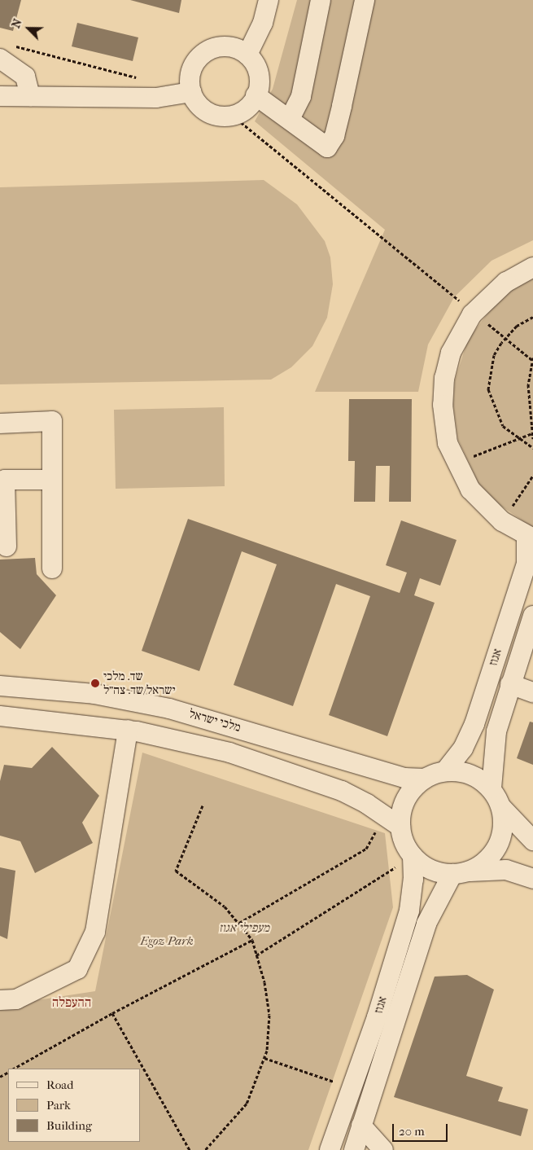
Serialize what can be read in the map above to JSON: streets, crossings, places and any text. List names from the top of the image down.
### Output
{
  "streets": {
    "street": ["אגוז", "מלכי ישראל"]
  },
  "crossings": [
    ["אגוז", "מלכי ישראל"]
  ],
  "districts": ["ההעפלה"],
  "parks": ["מעפילי אגוז", "Egoz Park"],
  "places": ["שד. מלכי ישראל/שד. צה״ל"],
  "legend": ["Road", "Park", "Building"],
  "scale_bar": "20 m",
  "north": "top left"
}
